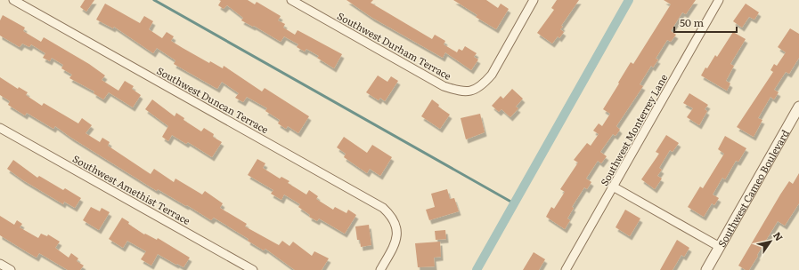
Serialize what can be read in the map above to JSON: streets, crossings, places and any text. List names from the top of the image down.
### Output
{
  "streets": {
    "street": [
      "Southwest Durham Terrace",
      "Southwest Duncan Terrace",
      "Southwest Monterrey Lane",
      "Southwest Cameo Boulevard",
      "Southwest Amethist Terrace"
    ]
  },
  "scale_bar": "50 m",
  "north": "top right"
}
